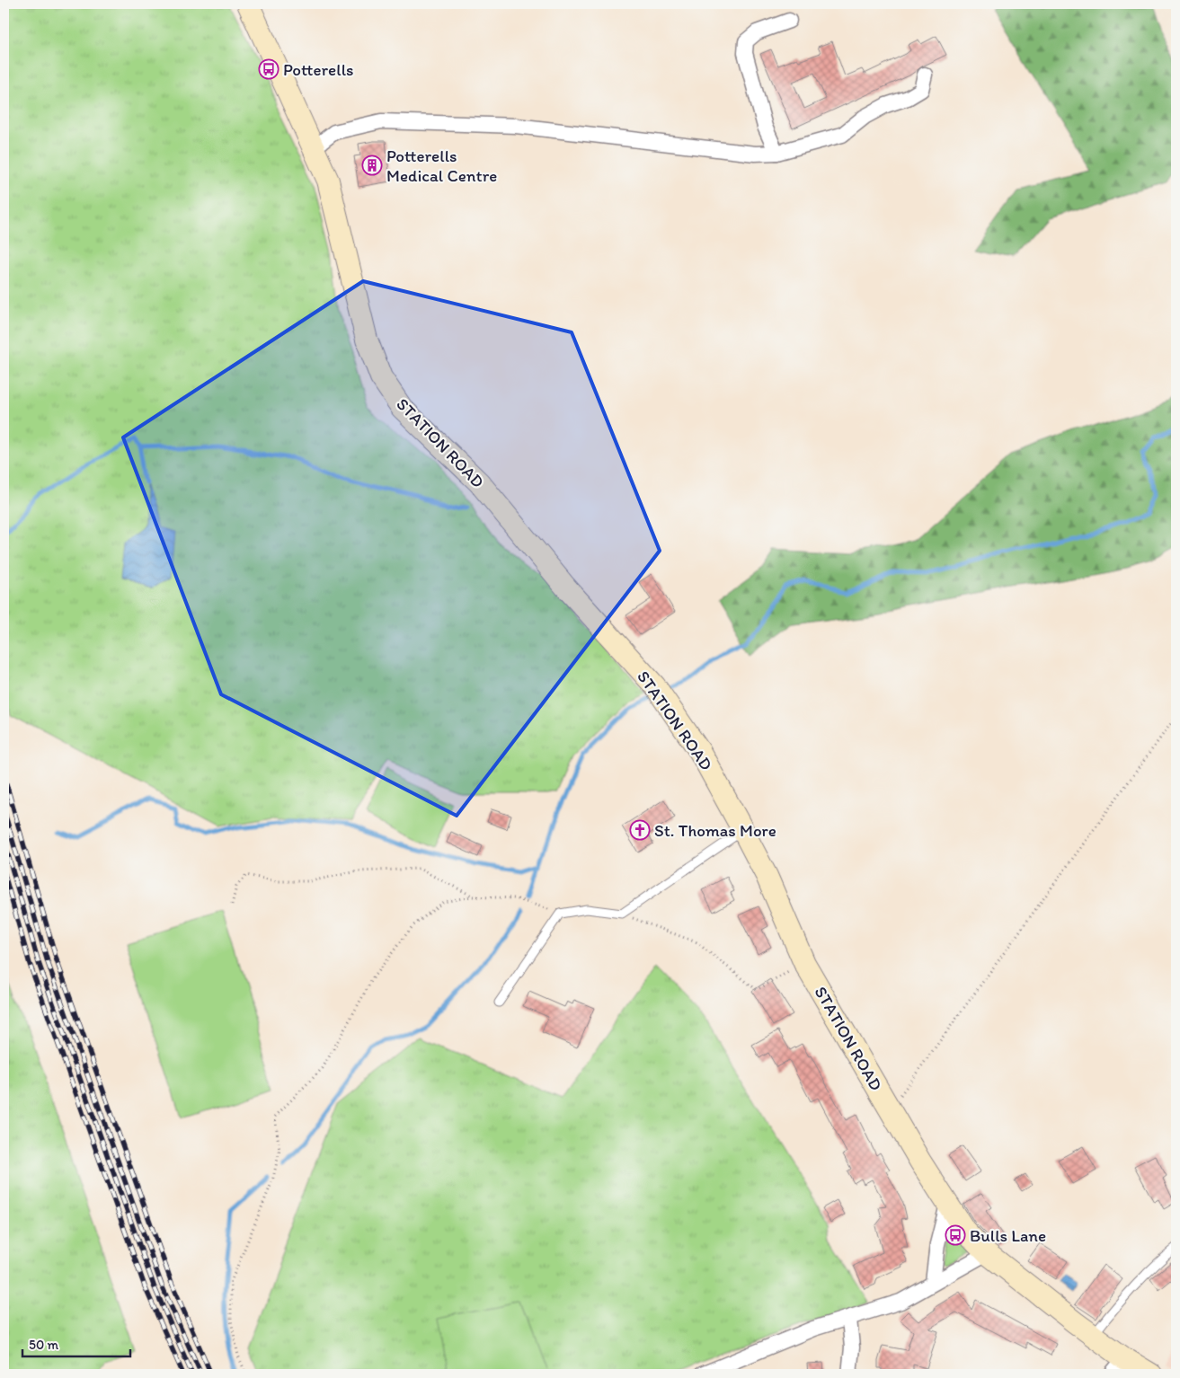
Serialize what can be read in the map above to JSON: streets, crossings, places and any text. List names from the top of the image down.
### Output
{
  "streets": {
    "street": ["STATION ROAD"]
  },
  "places": {
    "bus stop": ["Potterells", "Bulls Lane"],
    "building": ["Potterells Medical Centre"],
    "church": ["St. Thomas More"]
  },
  "scale_bar": "50 m"
}
